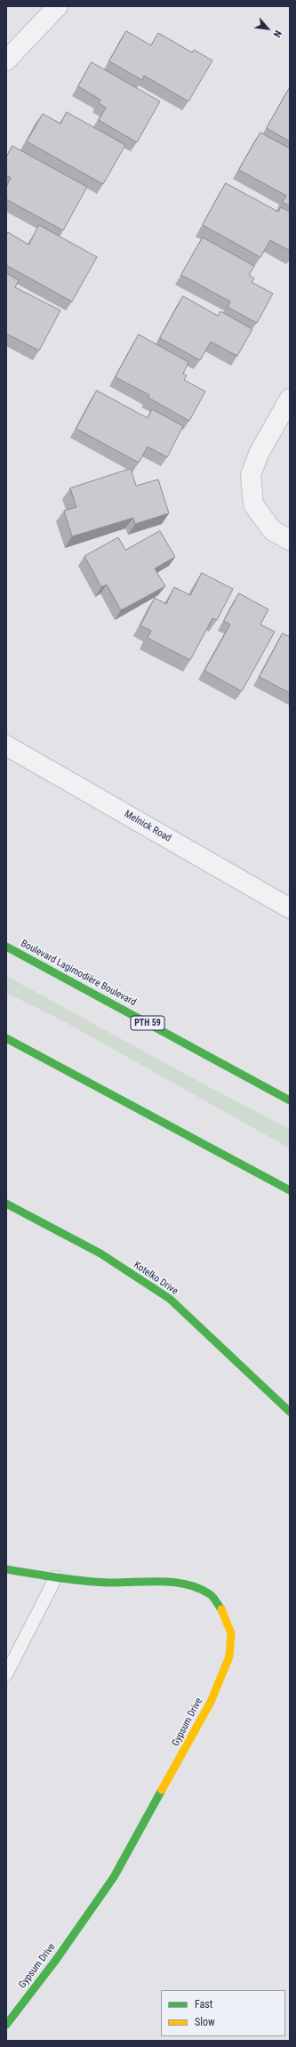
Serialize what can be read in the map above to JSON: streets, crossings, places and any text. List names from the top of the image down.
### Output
{
  "streets": {
    "street": [
      "Melnick Road",
      "Boulevard Lagimodière Boulevard",
      "PTH 59",
      "Kotelko Drive",
      "Gypsum Drive"
    ]
  },
  "legend": ["Fast", "Slow"],
  "north": "bottom right"
}
